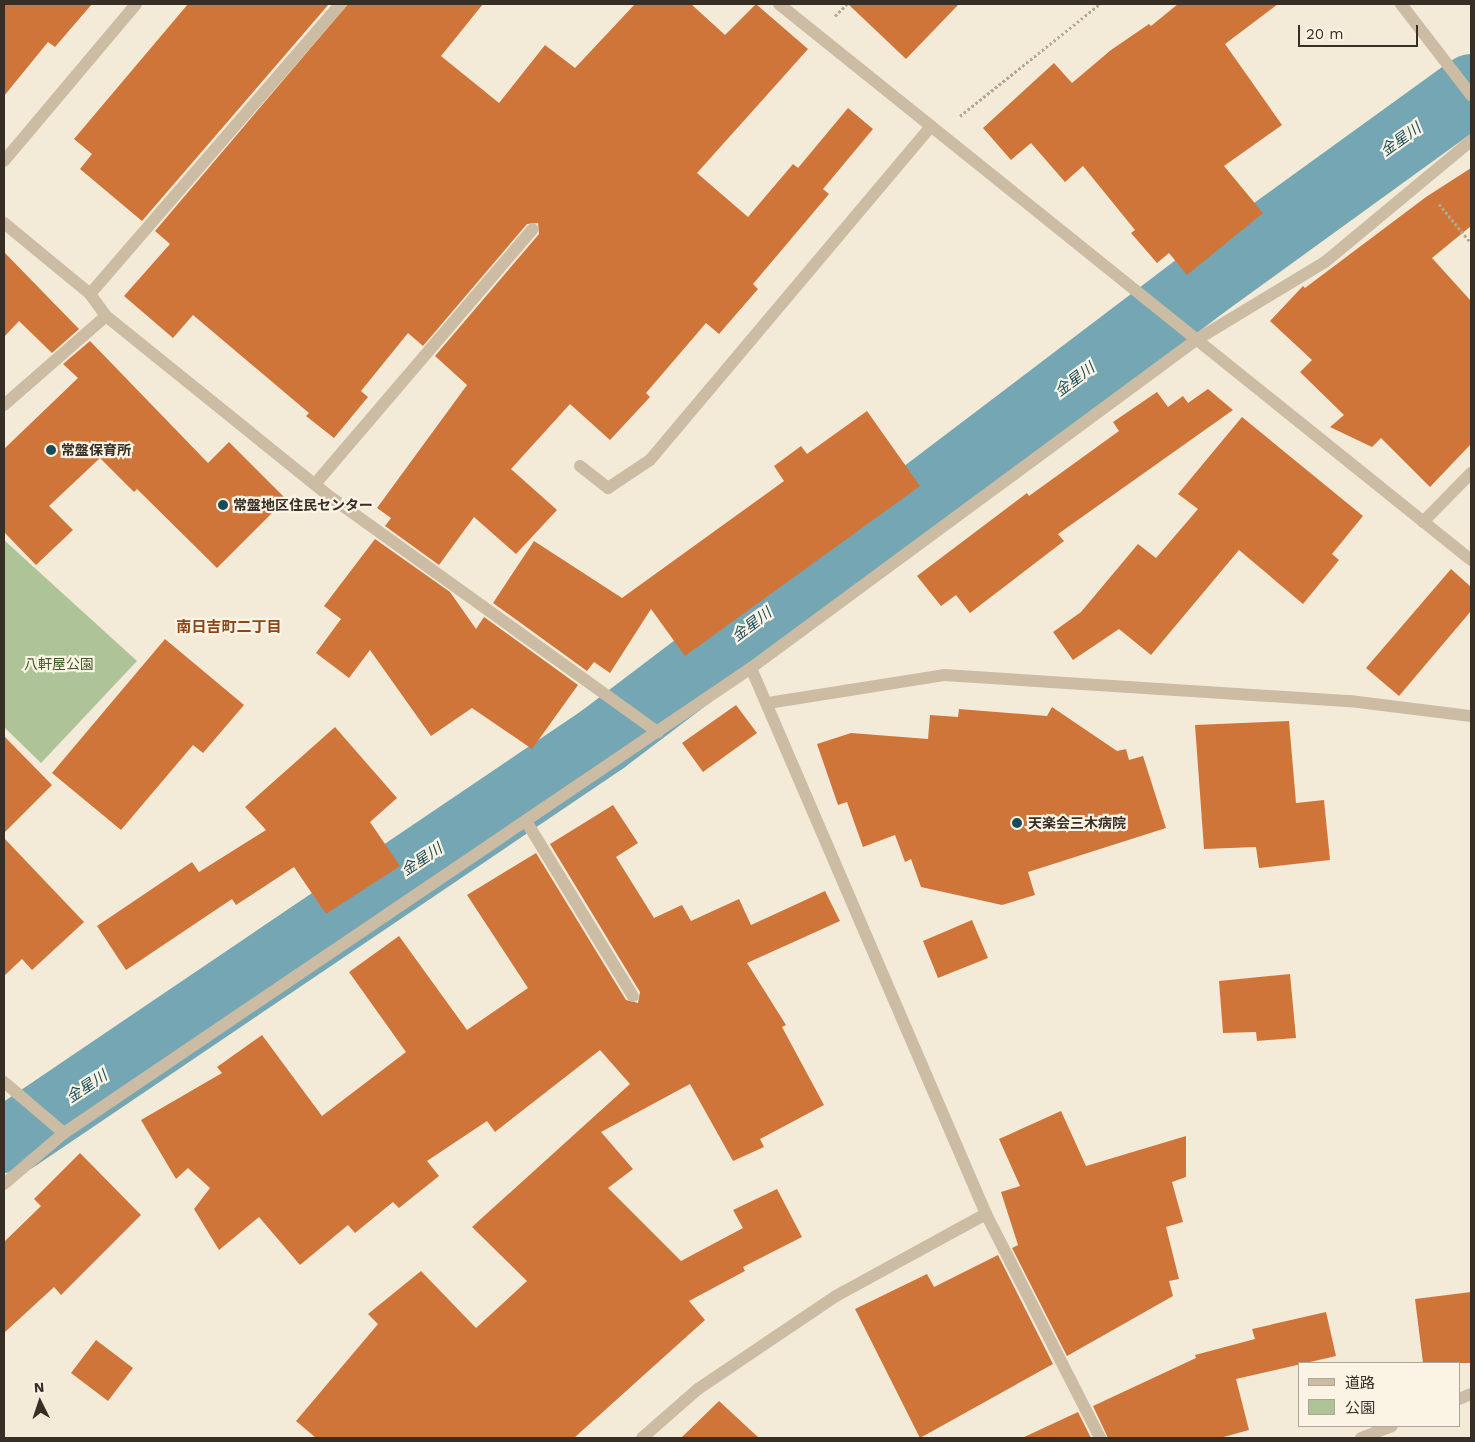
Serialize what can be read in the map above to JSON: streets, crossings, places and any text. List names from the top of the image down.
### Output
{
  "districts": ["南日吉町二丁目"],
  "water": ["金星川"],
  "parks": ["八軒屋公園"],
  "places": ["常盤保育所", "常盤地区住民センター", "天楽会三木病院"],
  "legend": ["道路", "公園"],
  "scale_bar": "20 m",
  "north": "top"
}
